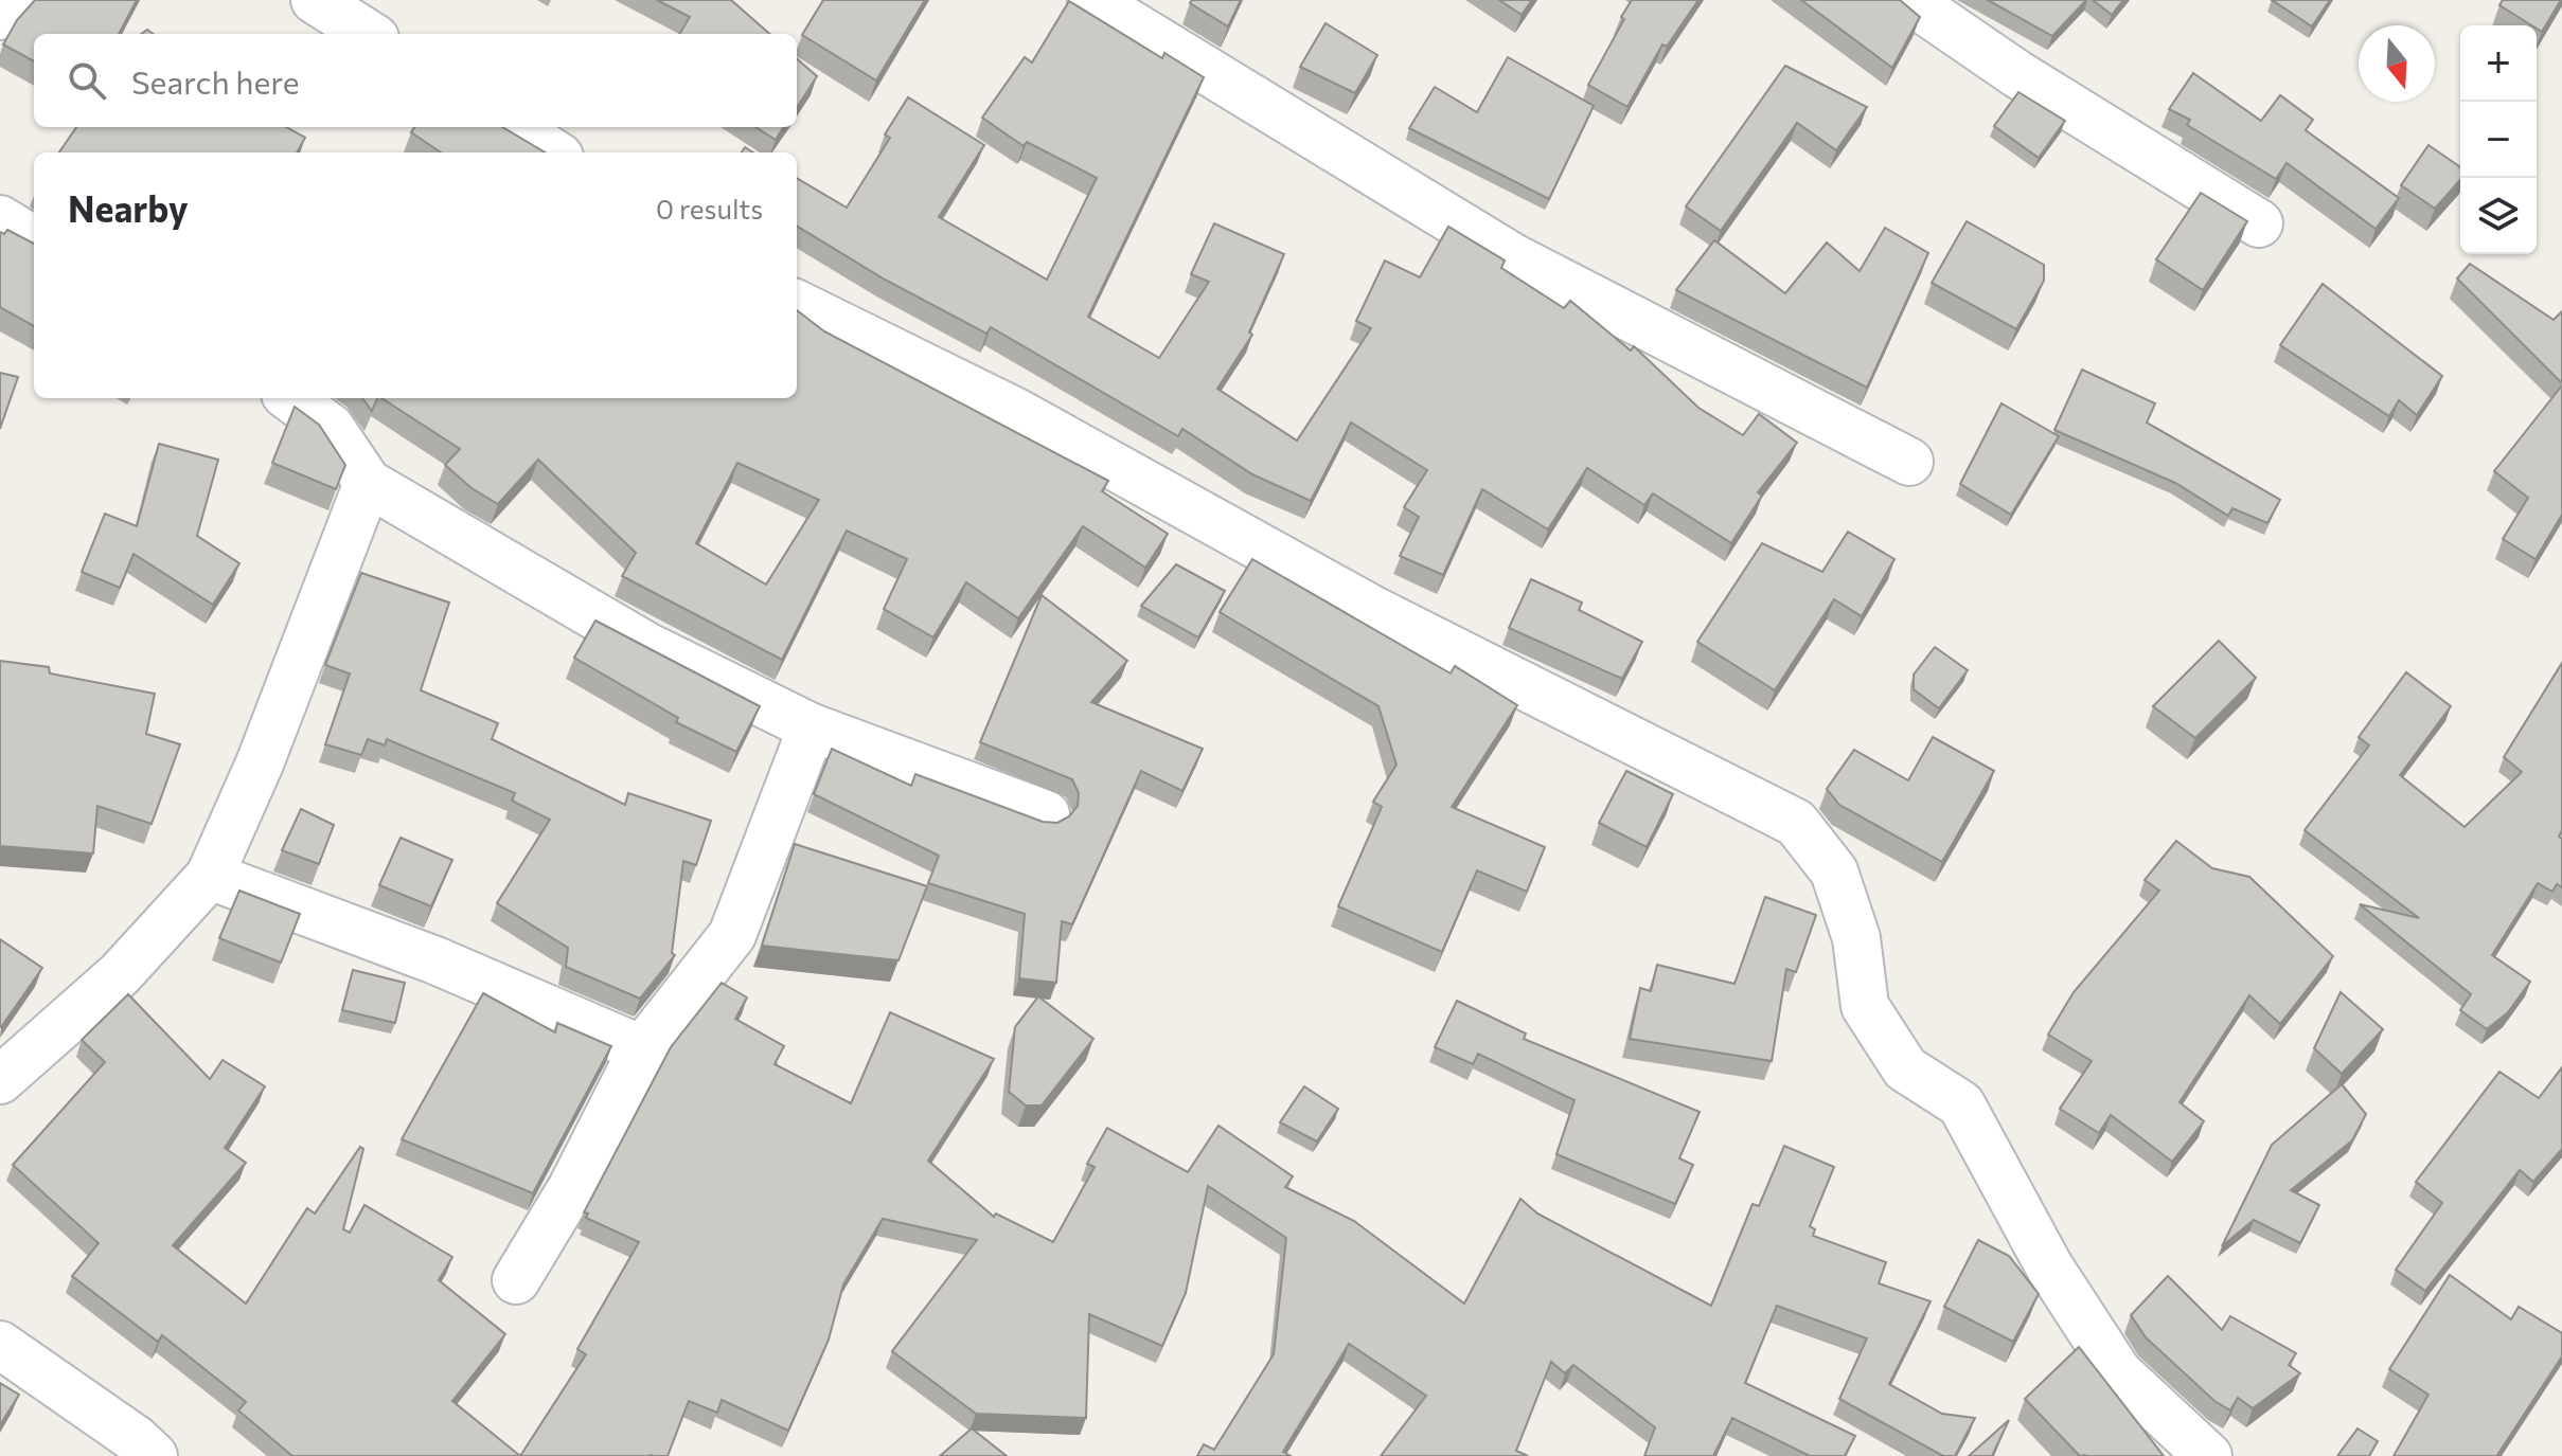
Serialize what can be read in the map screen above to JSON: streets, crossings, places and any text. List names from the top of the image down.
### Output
{
  "north": "bottom",
  "page": {
    "map_buttons": ["+", "−"],
    "search": "Search here",
    "heading": ["Nearby", "0 results"]
  }
}
